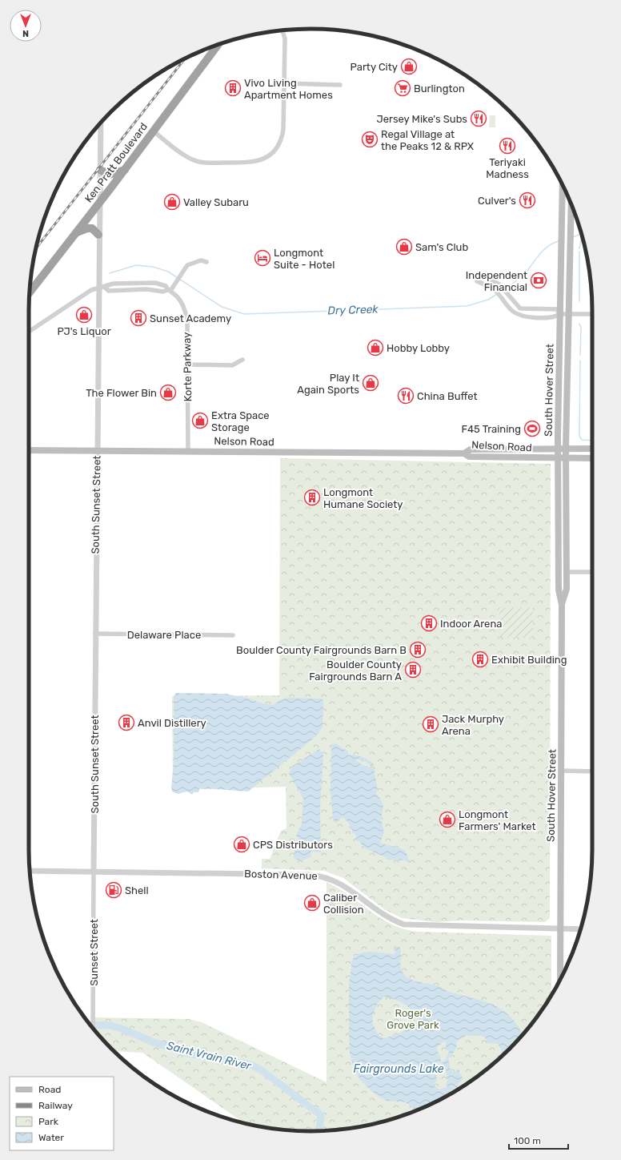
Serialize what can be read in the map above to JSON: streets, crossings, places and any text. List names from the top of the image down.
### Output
{
  "streets": {
    "highway": ["Ken Pratt Boulevard"],
    "main road": ["South Hover Street", "Nelson Road"],
    "street": [
      "Korte Parkway",
      "South Sunset Street",
      "Delaware Place",
      "Boston Avenue",
      "Sunset Street"
    ]
  },
  "crossings": [
    ["Ken Pratt Boulevard", "South Sunset Street"],
    ["Korte Parkway", "Nelson Road"],
    ["Korte Parkway", "South Sunset Street"],
    ["South Hover Street", "Nelson Road"],
    ["South Hover Street", "Boston Avenue"],
    ["Nelson Road", "South Sunset Street"],
    ["South Sunset Street", "Delaware Place"],
    ["South Sunset Street", "Boston Avenue"],
    ["South Sunset Street", "Sunset Street"],
    ["Boston Avenue", "Sunset Street"]
  ],
  "water": ["Dry Creek", "Saint Vrain River", "Fairgrounds Lake"],
  "parks": ["Roger's Grove Park"],
  "places": {
    "shop": [
      "Party City",
      "Valley Subaru",
      "Sam's Club",
      "PJ's Liquor",
      "Hobby Lobby",
      "Play It Again Sports",
      "The Flower Bin",
      "Extra Space Storage",
      "Longmont Farmers' Market",
      "CPS Distributors",
      "Caliber Collision"
    ],
    "building": [
      "Vivo Living Apartment Homes",
      "Sunset Academy",
      "Longmont Humane Society",
      "Indoor Arena",
      "Boulder County Fairgrounds Barn B",
      "Exhibit Building",
      "Boulder County Fairgrounds Barn A",
      "Anvil Distillery",
      "Jack Murphy Arena"
    ],
    "supermarket": ["Burlington"],
    "restaurant": [
      "Jersey Mike's Subs",
      "Teriyaki Madness",
      "Culver's",
      "China Buffet"
    ],
    "theatre": ["Regal Village at the Peaks 12 & RPX"],
    "hotel": ["Longmont Suite - Hotel"],
    "bank": ["Independent Financial"],
    "sports": ["F45 Training"],
    "fuel station": ["Shell"]
  },
  "legend": [
    "Road",
    "Railway",
    "Park",
    "Water"
  ],
  "scale_bar": "100 m",
  "north": "bottom"
}
